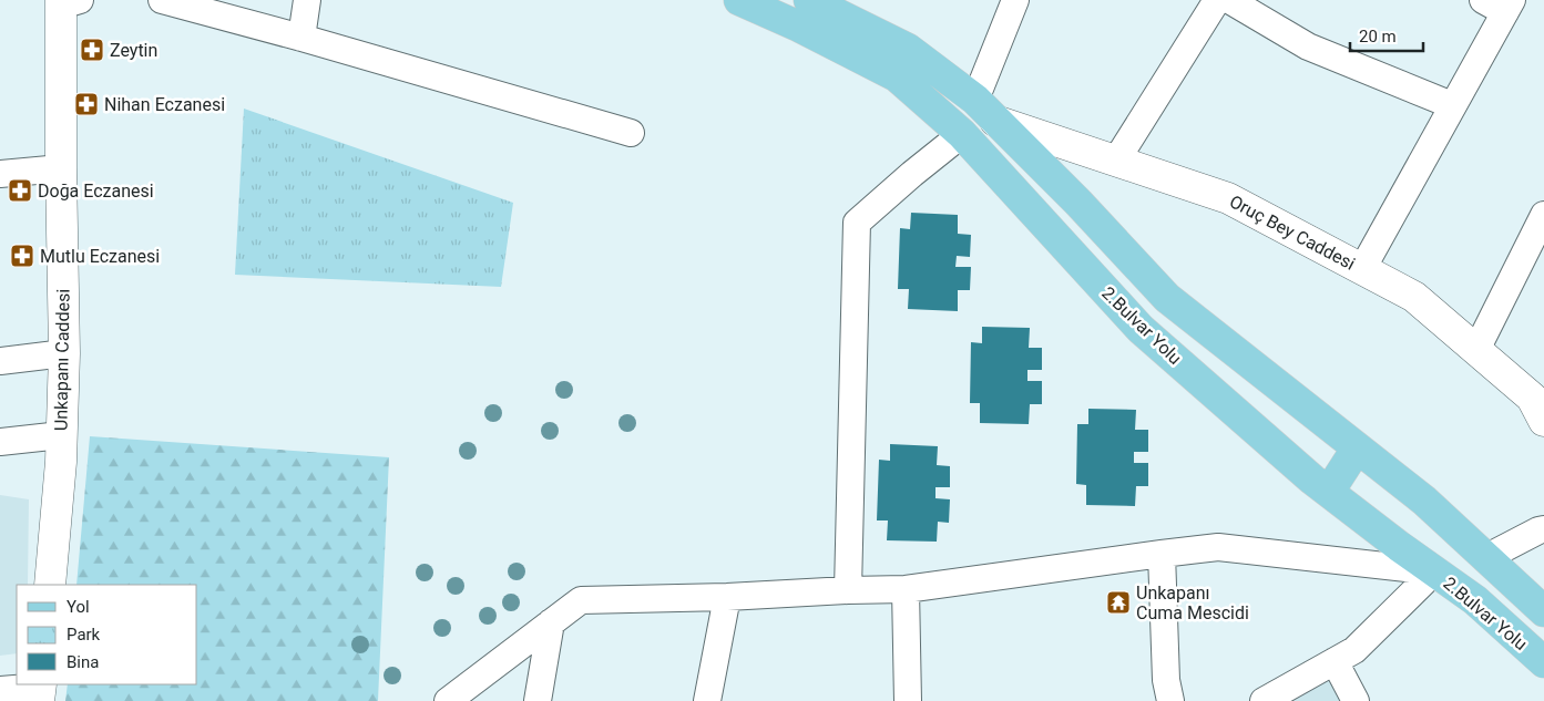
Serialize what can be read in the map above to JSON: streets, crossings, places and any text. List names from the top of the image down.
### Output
{
  "streets": {
    "main road": ["Oruç Bey Caddesi", "2.Bulvar Yolu", "Unkapanı Caddesi"]
  },
  "places": {
    "pharmacy": [
      "Zeytin",
      "Nihan Eczanesi",
      "Doğa Eczanesi",
      "Mutlu Eczanesi"
    ],
    "temple": ["Unkapanı Cuma Mescidi"]
  },
  "legend": ["Yol", "Park", "Bina"],
  "scale_bar": "20 m"
}
